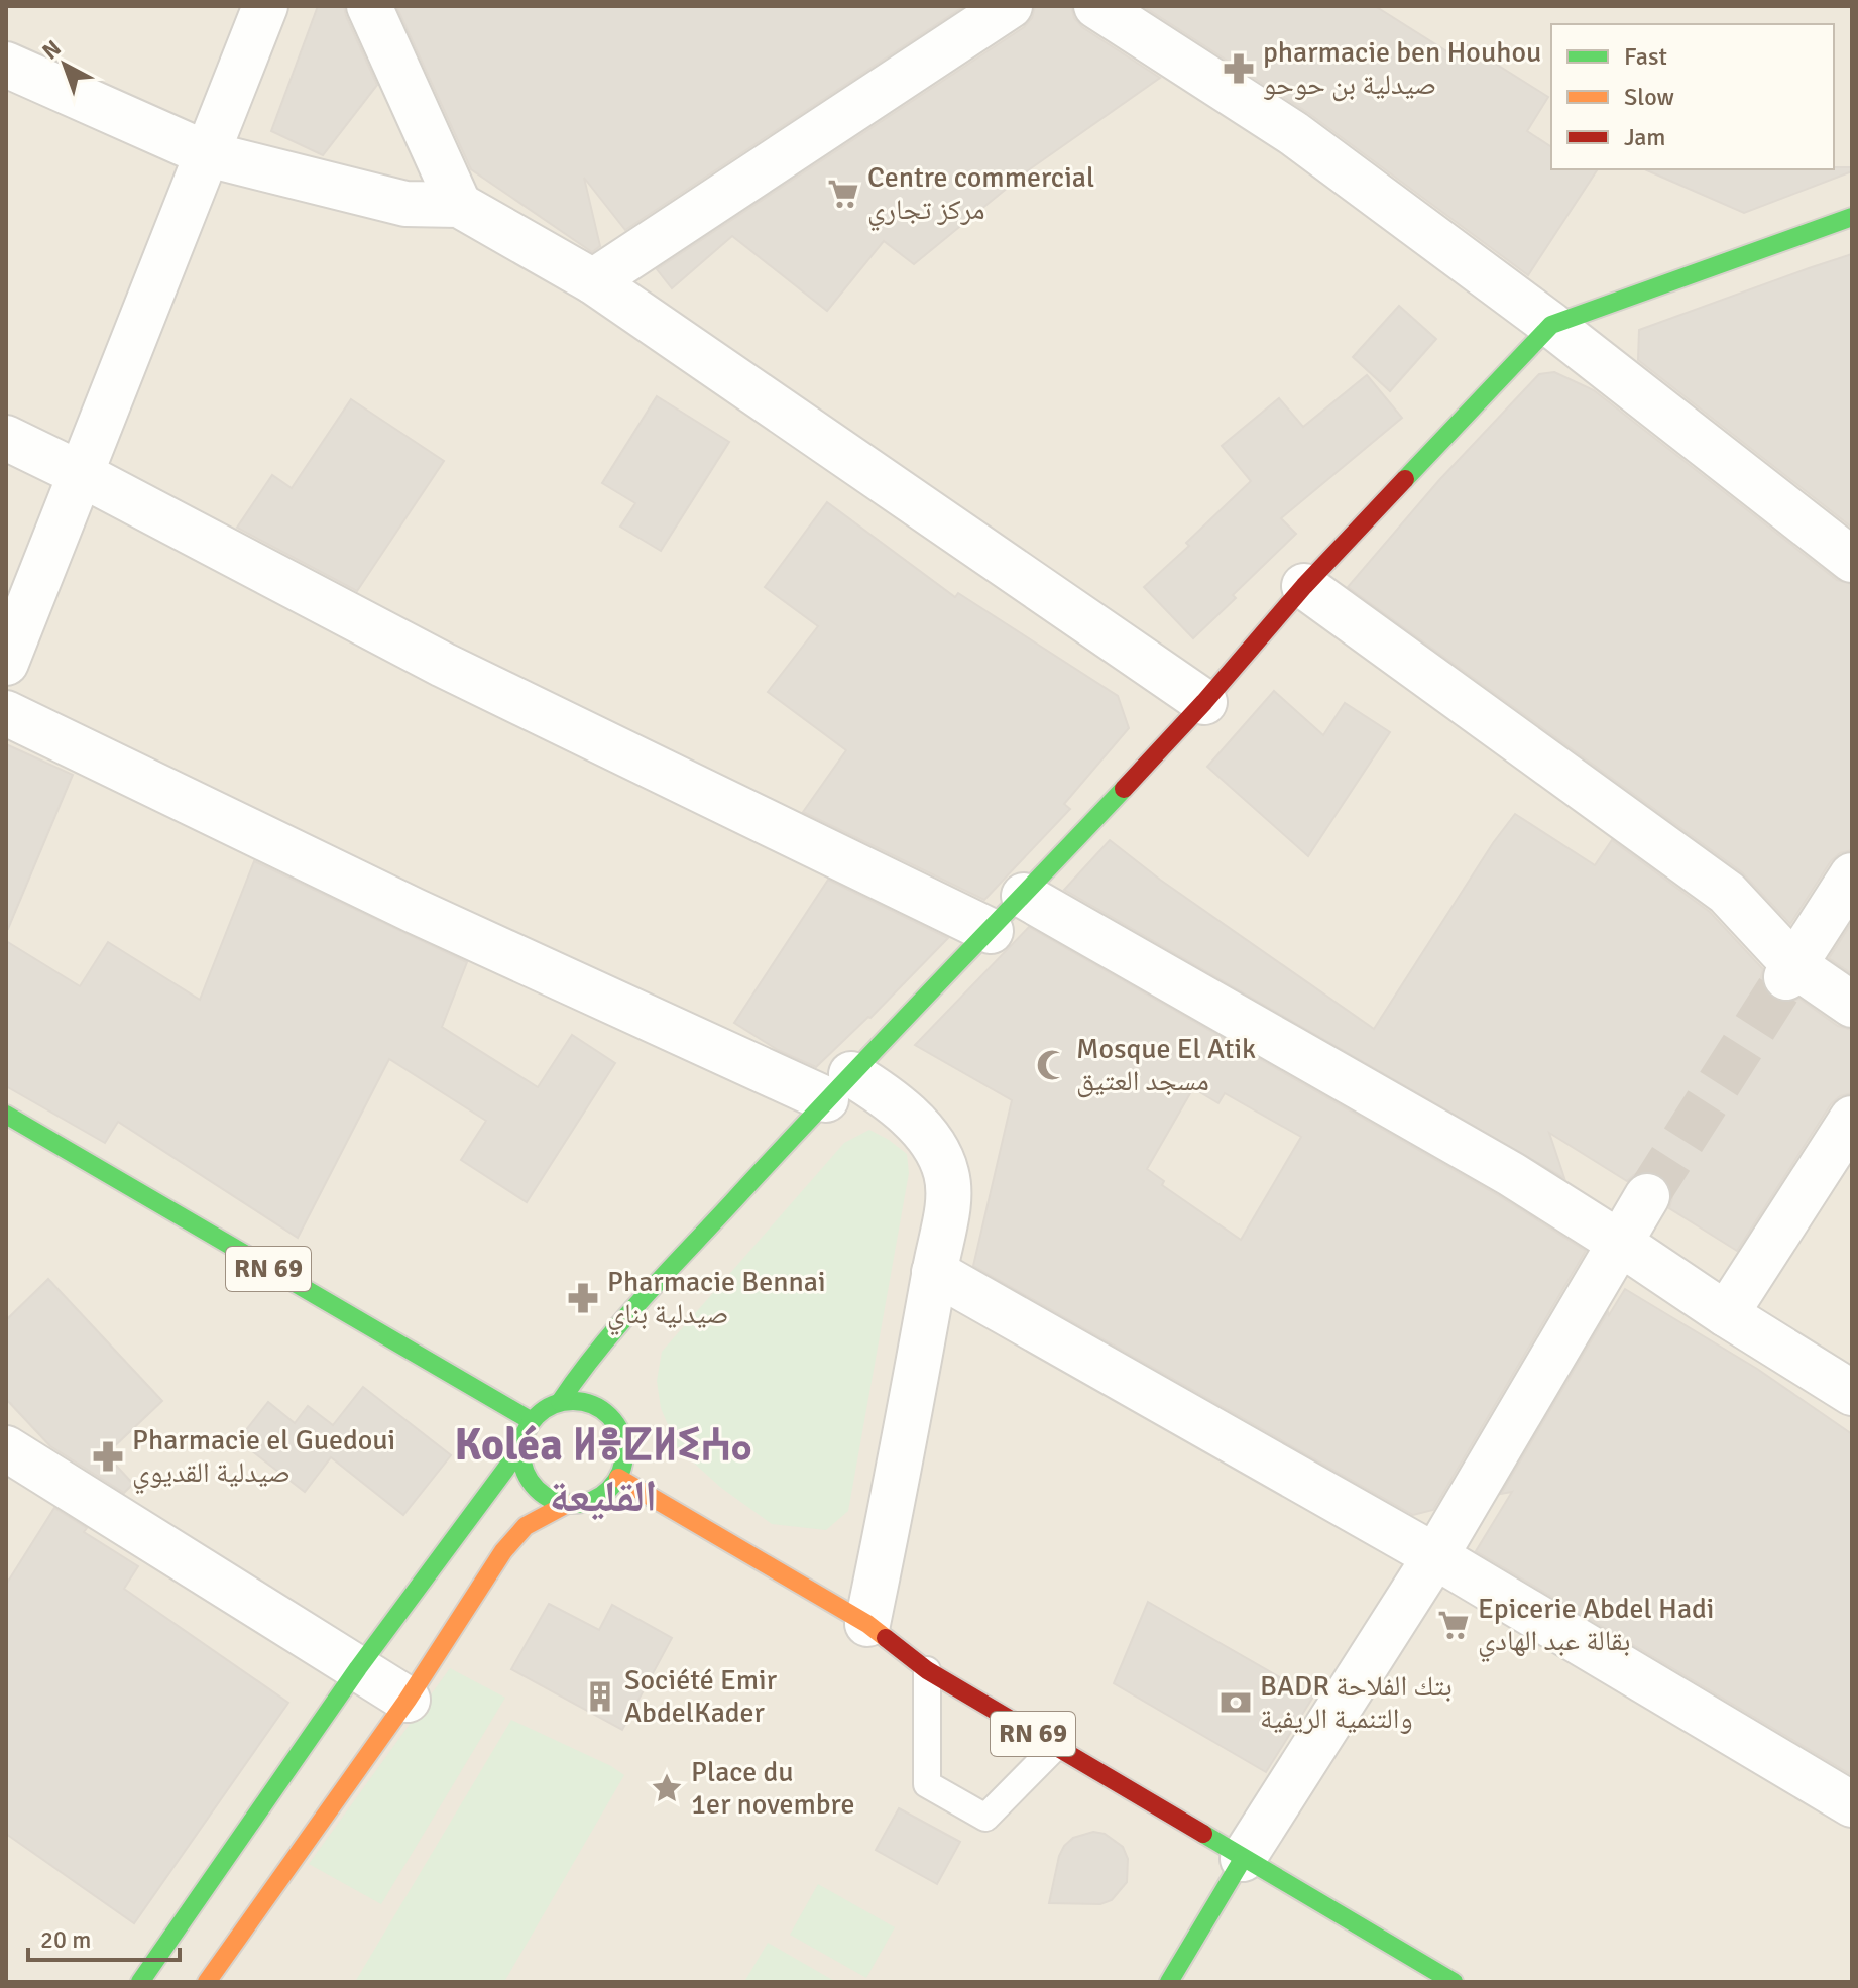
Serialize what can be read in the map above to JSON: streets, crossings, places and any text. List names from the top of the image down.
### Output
{
  "streets": {
    "main road": ["RN 69"]
  },
  "districts": ["Koléa ⵍⴻⵇⵍⵉⵄⴰ القليعة"],
  "places": {
    "pharmacy": ["pharmacie ben Houhou صيدلية بن حوحو", "Pharmacie Bennai صيدلية بناي", "Pharmacie el Guedoui صيدلية القديوي"],
    "supermarket": ["Centre commercial مركز تجاري", "Epicerie Abdel Hadi بقالة عبد الهادي"],
    "mosque": ["Mosque El Atik مسجد العتيق"],
    "building": ["Société Emir AbdelKader"],
    "bank": ["BADR بتك الفلاحة والتنمية الريفية"],
    "place": ["Place du 1er novembre"]
  },
  "legend": ["Fast", "Slow", "Jam"],
  "scale_bar": "20 m",
  "north": "top left"
}
